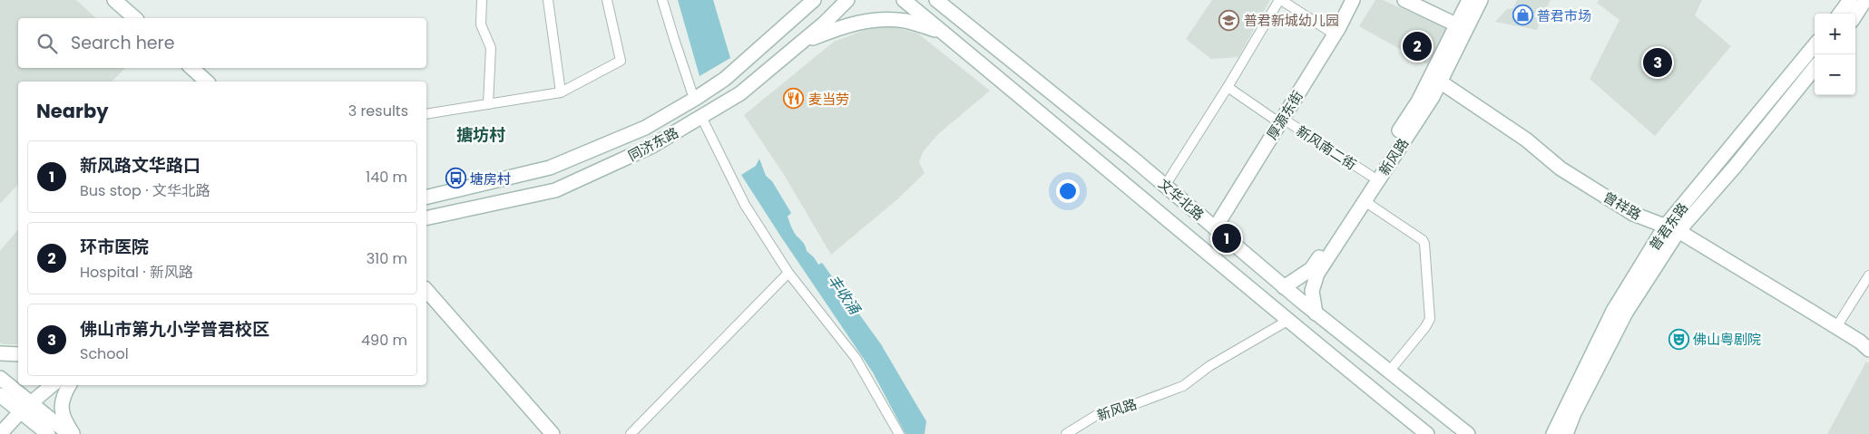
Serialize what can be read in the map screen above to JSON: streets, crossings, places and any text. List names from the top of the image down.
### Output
{
  "streets": {
    "main road": [
      "厚源东街",
      "同济东路",
      "新风路",
      "文华北路",
      "曾祥路",
      "普君东路"
    ],
    "street": ["新风南二街"]
  },
  "crossings": [
    ["厚源东街", "新风南二街"],
    ["厚源东街", "文华北路"],
    ["新风南二街", "新风路"],
    ["新风路", "文华北路"],
    ["新风路", "曾祥路"],
    ["曾祥路", "普君东路"]
  ],
  "districts": ["搪坊村"],
  "water": ["丰收涌"],
  "places": {
    "shop": ["普君市场"],
    "school or university": ["普君新城幼儿园"],
    "restaurant": ["麦当劳"],
    "bus stop": ["塘房村"],
    "theatre": ["佛山粤剧院"]
  },
  "page": {
    "map_buttons": ["+", "−"],
    "search": "Search here",
    "pins": ["2", "3", "1"],
    "heading": ["Nearby", "3 results"],
    "list": [
      {
        "mark": "1",
        "name": "新风路文华路口",
        "note": "Bus stop · 文华北路",
        "value": "140 m"
      },
      {
        "mark": "2",
        "name": "环市医院",
        "note": "Hospital · 新风路",
        "value": "310 m"
      },
      {
        "mark": "3",
        "name": "佛山市第九小学普君校区",
        "note": "School",
        "value": "490 m"
      }
    ]
  }
}
